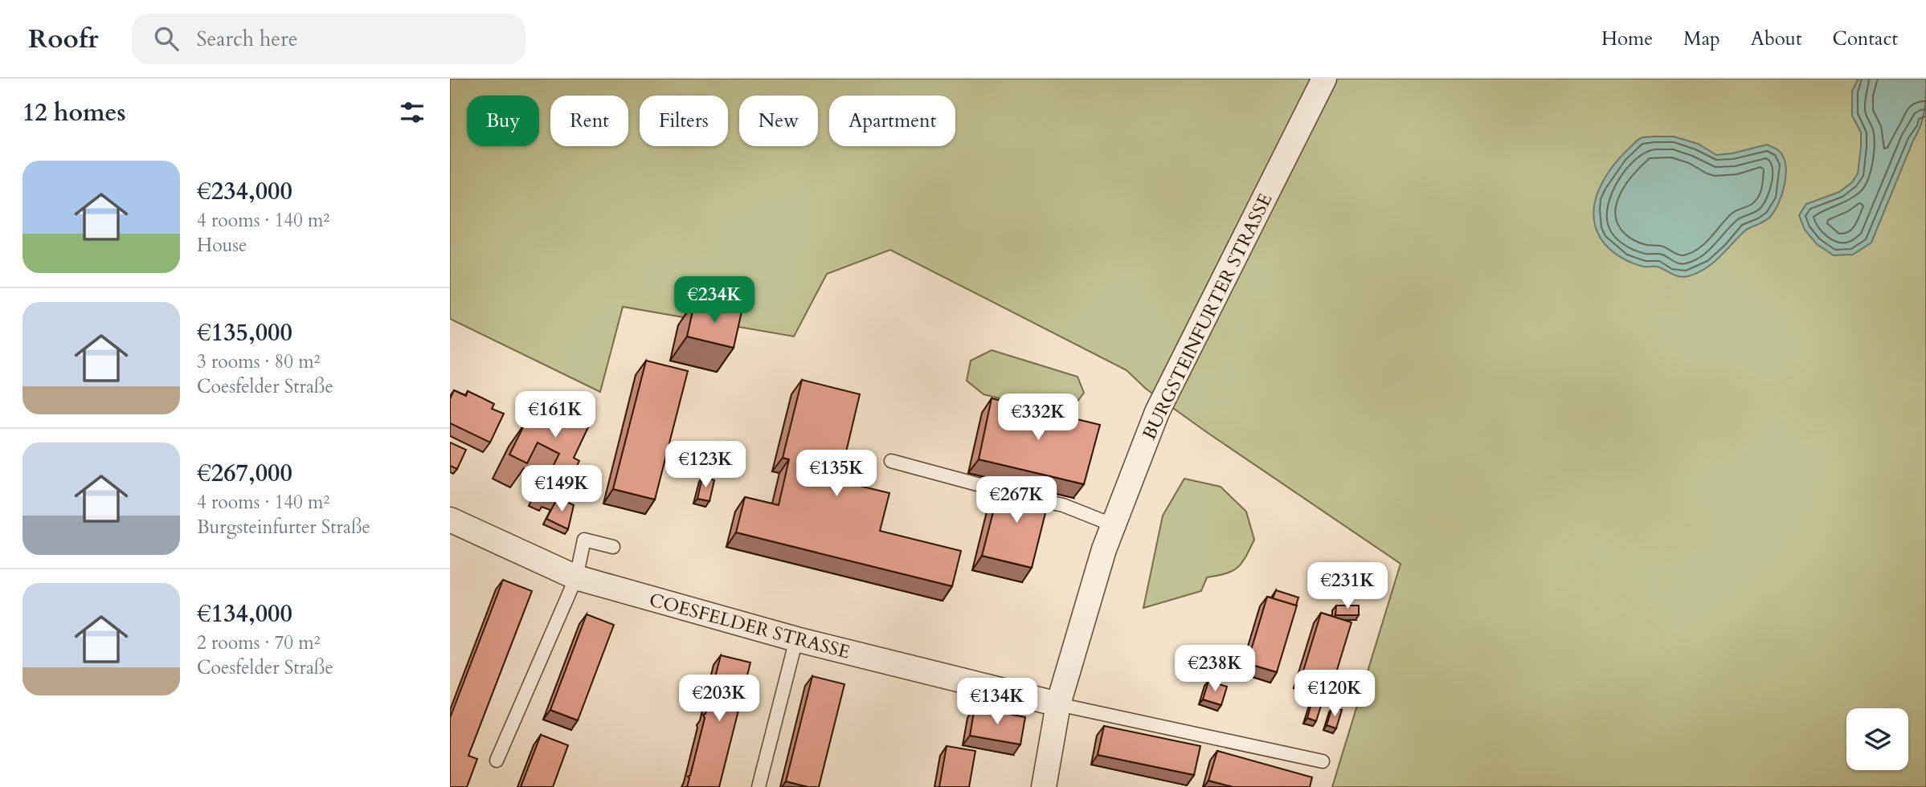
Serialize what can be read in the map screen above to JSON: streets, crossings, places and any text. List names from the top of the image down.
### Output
{
  "streets": {
    "street": ["BURGSTEINFURTER STRASSE", "COESFELDER STRASSE"]
  },
  "crossings": [
    ["BURGSTEINFURTER STRASSE", "COESFELDER STRASSE"]
  ],
  "page": {
    "header": "Roofr",
    "search": "Search here",
    "nav": [
      "Home",
      "Map",
      "About",
      "Contact"
    ],
    "heading": "12 homes",
    "chip": [
      "Buy",
      "Rent",
      "Filters",
      "New",
      "Apartment"
    ],
    "list": [
      {
        "name": "€234,000",
        "note": "4 rooms · 140 m² · House"
      },
      {
        "name": "€135,000",
        "note": "3 rooms · 80 m² · Coesfelder Straße"
      },
      {
        "name": "€267,000",
        "note": "4 rooms · 140 m² · Burgsteinfurter Straße"
      },
      {
        "name": "€134,000",
        "note": "2 rooms · 70 m² · Coesfelder Straße"
      }
    ],
    "price": [
      "€234K",
      "€161K",
      "€332K",
      "€123K",
      "€135K",
      "€149K",
      "€267K",
      "€231K",
      "€238K",
      "€120K",
      "€203K",
      "€134K"
    ]
  }
}
